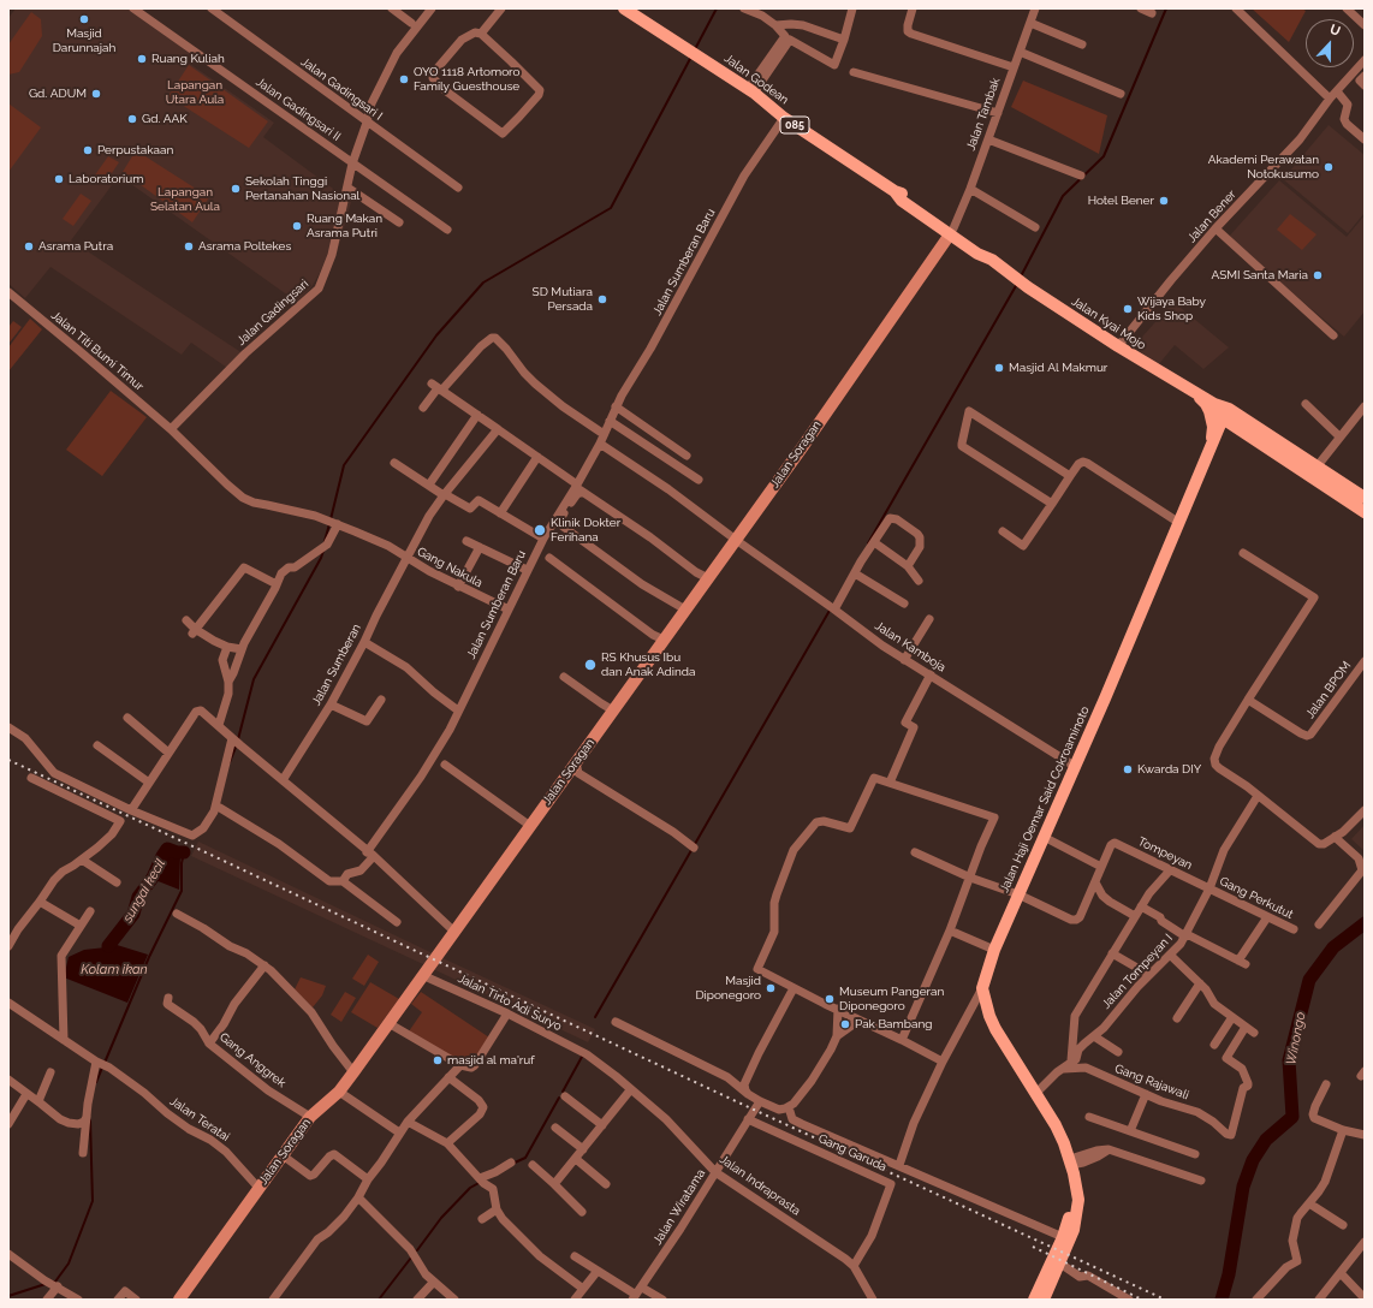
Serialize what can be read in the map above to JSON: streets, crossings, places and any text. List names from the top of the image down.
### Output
{
  "streets": {
    "main road": [
      "Jalan Godean",
      "085",
      "Jalan Kyai Mojo",
      "Jalan Haji Oemar Said Cokroaminoto"
    ],
    "street": [
      "Jalan Gadingsari I",
      "Jalan Gadingsari II",
      "Jalan Tambak",
      "Jalan Bener",
      "Jalan Sumberan Baru",
      "Jalan Gadingsari",
      "Jalan Titi Bumi Timur",
      "Jalan Soragan",
      "Gang Nakula",
      "Jalan Kamboja",
      "Jalan Sumberan",
      "Jalan BPOM",
      "Tompeyan",
      "Gang Perkutut",
      "Jalan Tompeyan I",
      "Jalan Tirto Adi Suryo",
      "Gang Anggrek",
      "Gang Rajawali",
      "Jalan Teratai",
      "Gang Garuda",
      "Jalan Indraprasta",
      "Jalan Wiratama"
    ]
  },
  "crossings": [
    ["Jalan Godean", "Jalan Tambak"],
    ["Jalan Godean", "Jalan Sumberan Baru"],
    ["Jalan Godean", "Jalan Kyai Mojo"],
    ["Jalan Godean", "Jalan Soragan"],
    ["Jalan Gadingsari I", "Jalan Gadingsari"],
    ["Jalan Gadingsari II", "Jalan Gadingsari"],
    ["Jalan Tambak", "Jalan Soragan"],
    ["Jalan Bener", "Jalan Kyai Mojo"],
    ["Jalan Sumberan Baru", "Gang Nakula"],
    ["Jalan Sumberan Baru", "Jalan Kamboja"],
    ["Jalan Gadingsari", "Jalan Titi Bumi Timur"],
    ["Jalan Kyai Mojo", "Jalan Haji Oemar Said Cokroaminoto"],
    ["Jalan Titi Bumi Timur", "Gang Nakula"],
    ["Jalan Soragan", "Jalan Kamboja"],
    ["Jalan Soragan", "Jalan Tirto Adi Suryo"],
    ["Jalan Soragan", "Gang Anggrek"],
    ["Jalan Soragan", "Jalan Teratai"],
    ["Gang Nakula", "Jalan Sumberan"],
    ["Jalan Kamboja", "Jalan Haji Oemar Said Cokroaminoto"],
    ["Tompeyan", "Gang Perkutut"],
    ["Tompeyan", "Jalan Tompeyan I"],
    ["Gang Perkutut", "Jalan Tompeyan I"],
    ["Jalan Tompeyan I", "Gang Rajawali"],
    ["Jalan Tirto Adi Suryo", "Jalan Indraprasta"],
    ["Gang Garuda", "Jalan Indraprasta"],
    ["Gang Garuda", "Jalan Wiratama"],
    ["Jalan Indraprasta", "Jalan Wiratama"]
  ],
  "water": ["sungai kecil", "Kolam ikan", "Winongo"],
  "parks": ["Lapangan Utara Aula", "Lapangan Selatan Aula"],
  "places": [
    "Masjid Darunnajah",
    "Ruang Kuliah",
    "OYO 1118 Artomoro Family Guesthouse",
    "Gd. ADUM",
    "Gd. AAK",
    "Perpustakaan",
    "Akademi Perawatan Notokusumo",
    "Laboratorium",
    "Sekolah Tinggi Pertanahan Nasional",
    "Hotel Bener",
    "Ruang Makan Asrama Putri",
    "Asrama Putra",
    "Asrama Poltekes",
    "ASMI Santa Maria",
    "SD Mutiara Persada",
    "Wijaya Baby Kids Shop",
    "Masjid Al Makmur",
    "Klinik Dokter Ferihana",
    "RS Khusus Ibu dan Anak Adinda",
    "Kwarda DIY",
    "Masjid Diponegoro",
    "Museum Pangeran Diponegoro",
    "Pak Bambang",
    "masjid al ma'ruf"
  ],
  "north": "top"
}
